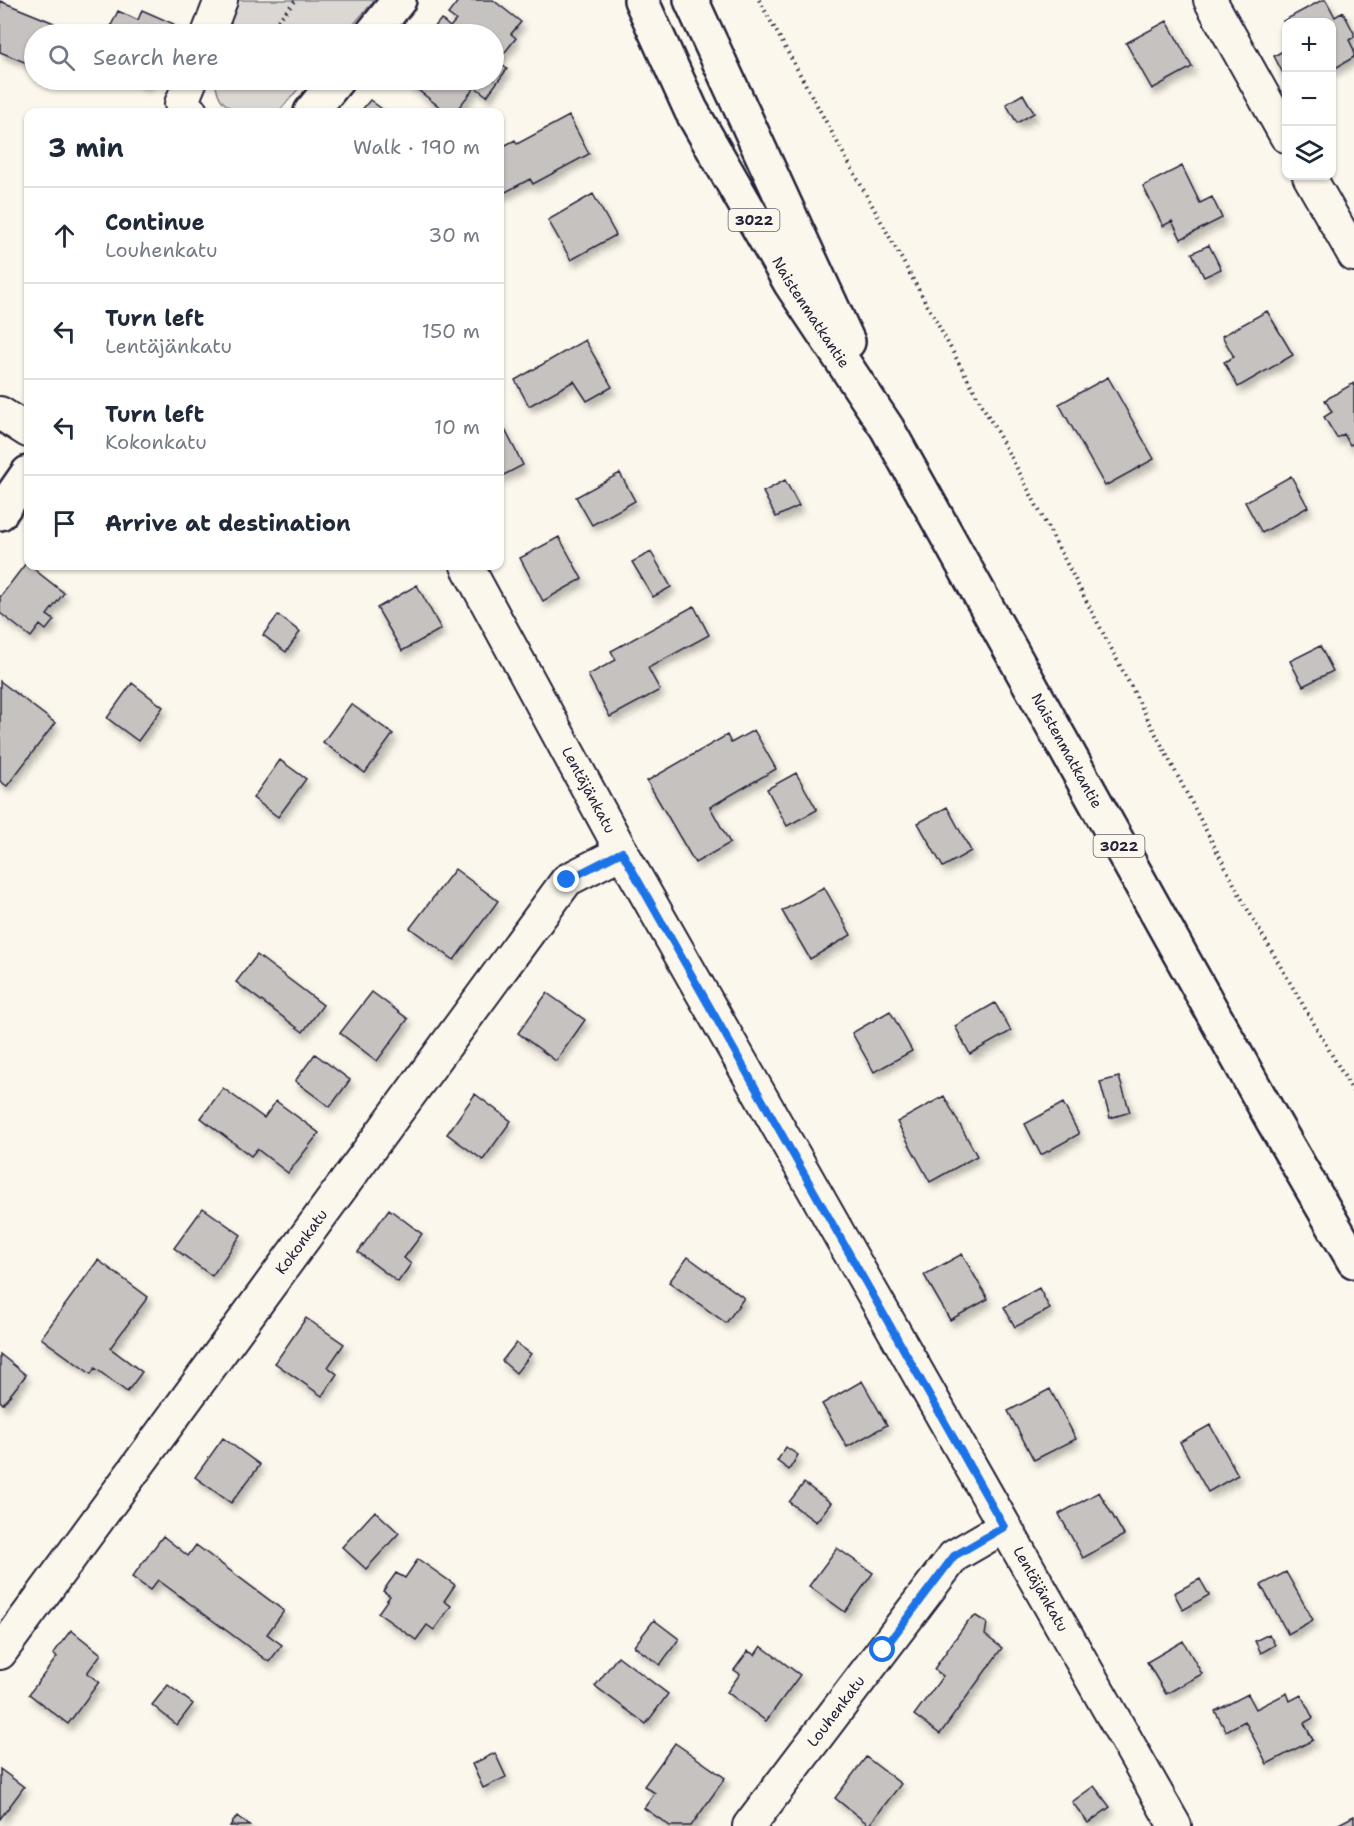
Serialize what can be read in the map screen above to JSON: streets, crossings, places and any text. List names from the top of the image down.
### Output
{
  "streets": {
    "main road": ["3022", "Naistenmatkantie"],
    "street": ["Lentäjänkatu", "Kokonkatu", "Louhenkatu"]
  },
  "crossings": [
    ["Lentäjänkatu", "Kokonkatu"],
    ["Lentäjänkatu", "Louhenkatu"]
  ],
  "page": {
    "map_buttons": ["+", "−"],
    "search": "Search here",
    "heading": ["3 min", "Walk · 190 m"],
    "list": [
      ["Continue", "Louhenkatu", "30 m"],
      ["Turn left", "Lentäjänkatu", "150 m"],
      ["Turn left", "Kokonkatu", "10 m"],
      "Arrive at destination"
    ]
  }
}
